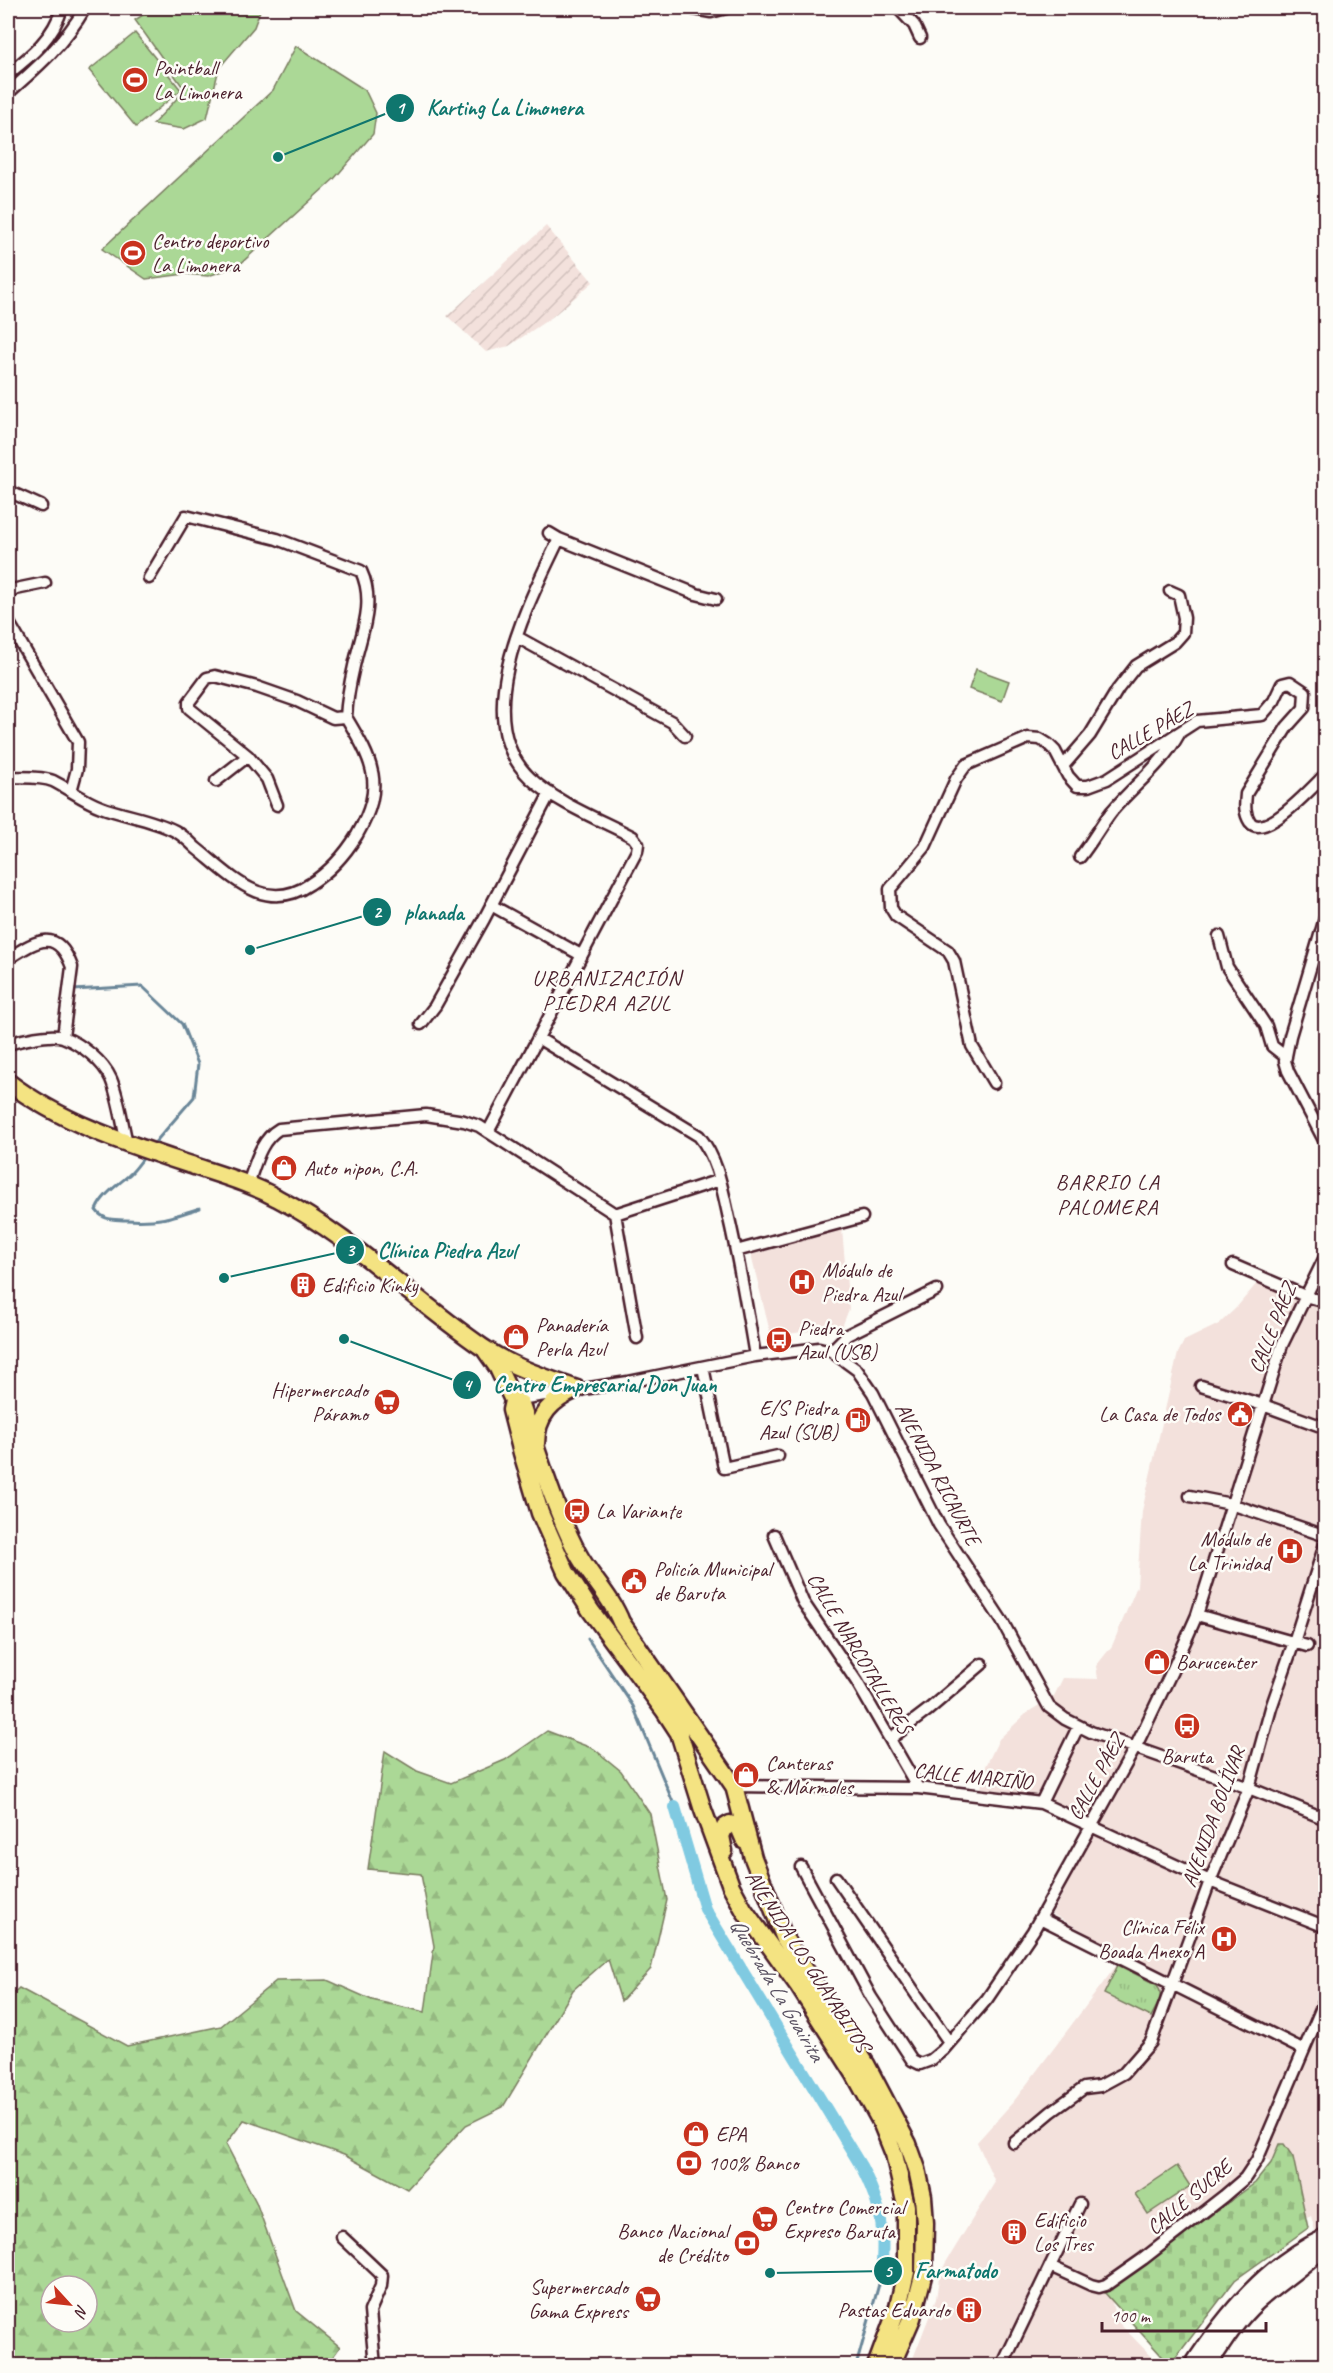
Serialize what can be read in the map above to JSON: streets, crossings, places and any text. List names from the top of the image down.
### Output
{
  "streets": {
    "main road": ["AVENIDA LOS GUAYABITOS"],
    "street": [
      "CALLE PÁEZ",
      "AVENIDA RICAURTE",
      "CALLE NARCOTALLERES",
      "CALLE MARIÑO",
      "AVENIDA BOLÍVAR",
      "CALLE SUCRE"
    ]
  },
  "crossings": [
    ["CALLE PÁEZ", "AVENIDA RICAURTE"],
    ["CALLE PÁEZ", "CALLE MARIÑO"],
    ["AVENIDA RICAURTE", "AVENIDA BOLÍVAR"],
    ["CALLE NARCOTALLERES", "CALLE MARIÑO"],
    ["CALLE MARIÑO", "AVENIDA BOLÍVAR"],
    ["CALLE MARIÑO", "AVENIDA LOS GUAYABITOS"]
  ],
  "districts": ["URBANIZACIÓN PIEDRA AZUL", "BARRIO LA PALOMERA"],
  "water": ["Quebrada La Guairita"],
  "places": {
    "sports": ["Paintball La Limonera", "Centro deportivo La Limonera"],
    "other": [
      "Karting La Limonera",
      "planada",
      "Clínica Piedra Azul",
      "Centro Empresarial Don Juan",
      "Farmatodo"
    ],
    "shop": [
      "Auto nipon, C.A.",
      "Panadería Perla Azul",
      "Barucenter",
      "Canteras & Mármoles",
      "EPA"
    ],
    "hospital": ["Módulo de Piedra Azul", "Módulo de La Trinidad", "Clínica Félix Boada Anexo A"],
    "building": ["Edificio Kinky", "Edificio Los Tres", "Pastas Eduardo"],
    "bus stop": ["Piedra Azul (USB)", "La Variante", "Baruta"],
    "supermarket": ["Hipermercado Páramo", "Centro Comercial Expreso Baruta", "Supermercado Gama Express"],
    "public building": ["La Casa de Todos", "Policía Municipal de Baruta"],
    "fuel station": ["E/S Piedra Azul (SUB)"],
    "bank": ["100% Banco", "Banco Nacional de Crédito"]
  },
  "scale_bar": "100 m",
  "north": "bottom right"
}
